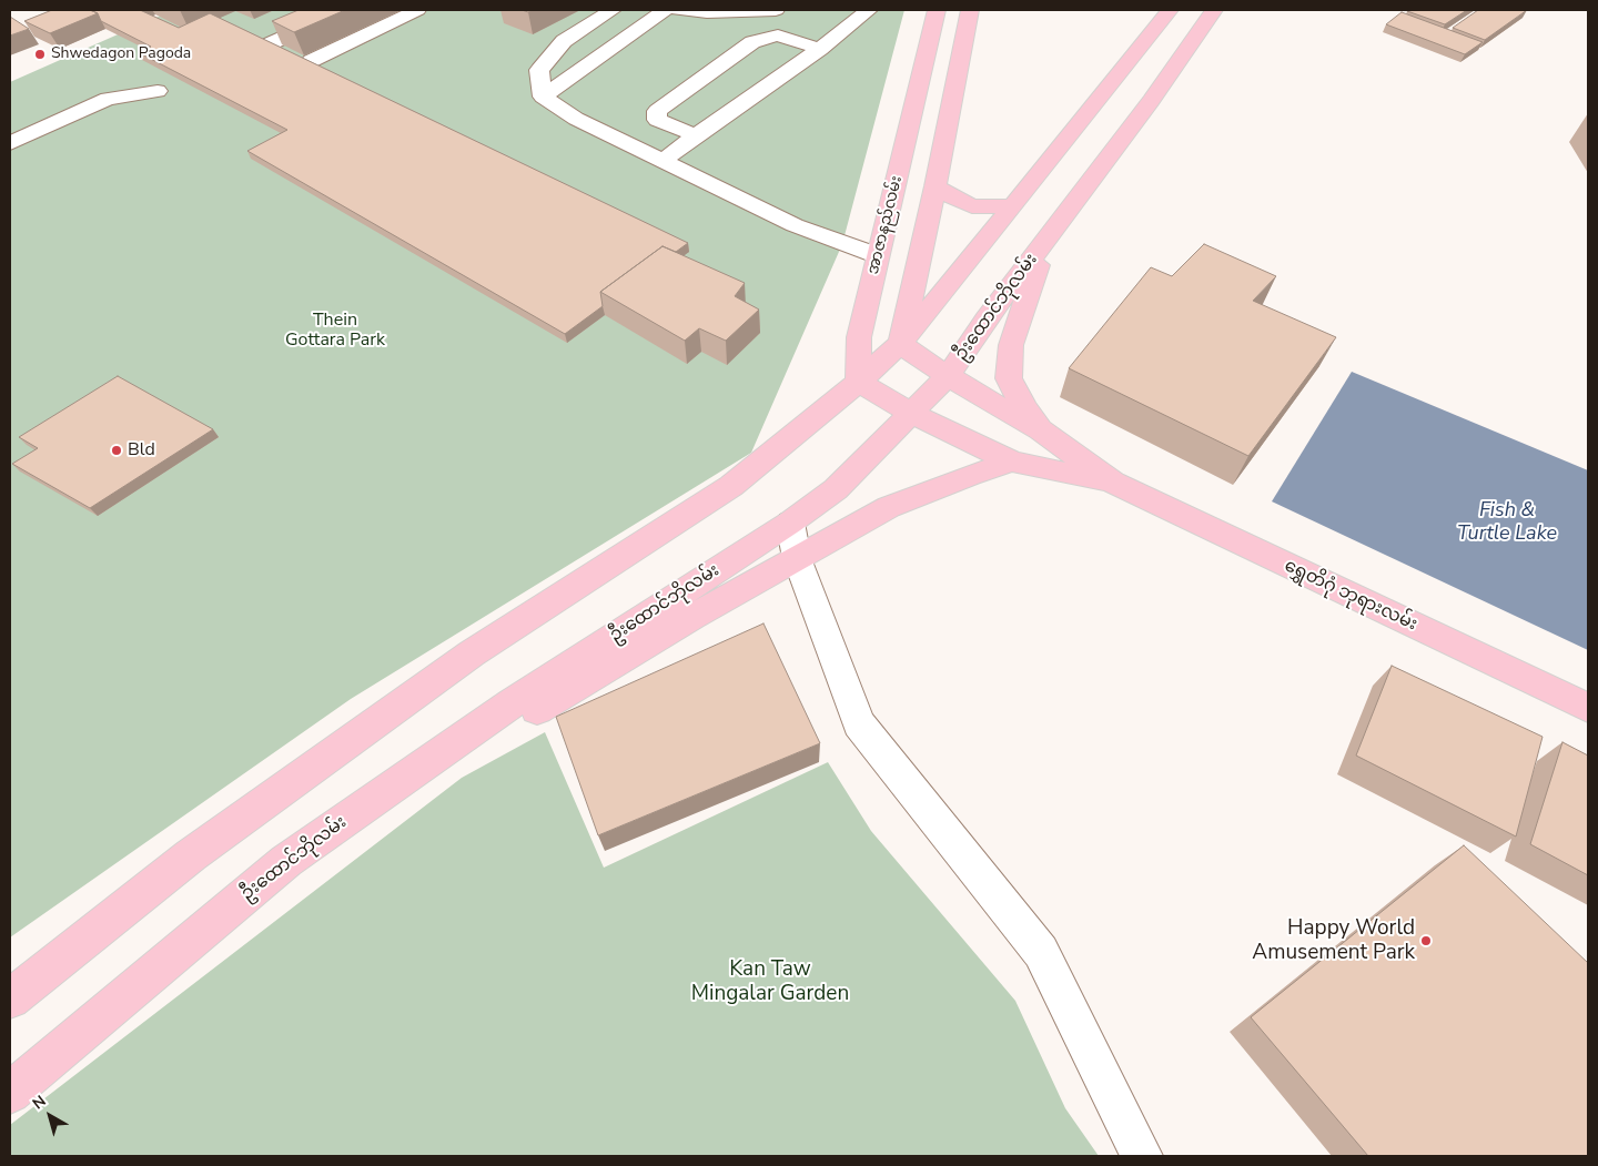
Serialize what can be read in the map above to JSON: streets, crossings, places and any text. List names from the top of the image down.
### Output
{
  "streets": {
    "main road": ["အာဇာနည်လမ်း", "ဦးထောင်ဘိုလမ်း", "ရွှေတိဂုံ ဘုရားလမ်း"]
  },
  "crossings": [
    ["ဦးထောင်ဘိုလမ်း", "ရွှေတိဂုံ ဘုရားလမ်း"]
  ],
  "water": ["Fish & Turtle Lake"],
  "parks": ["Thein Gottara Park", "Kan Taw Mingalar Garden"],
  "places": ["Shwedagon Pagoda", "Bld", "Happy World Amusement Park"],
  "north": "top left"
}
